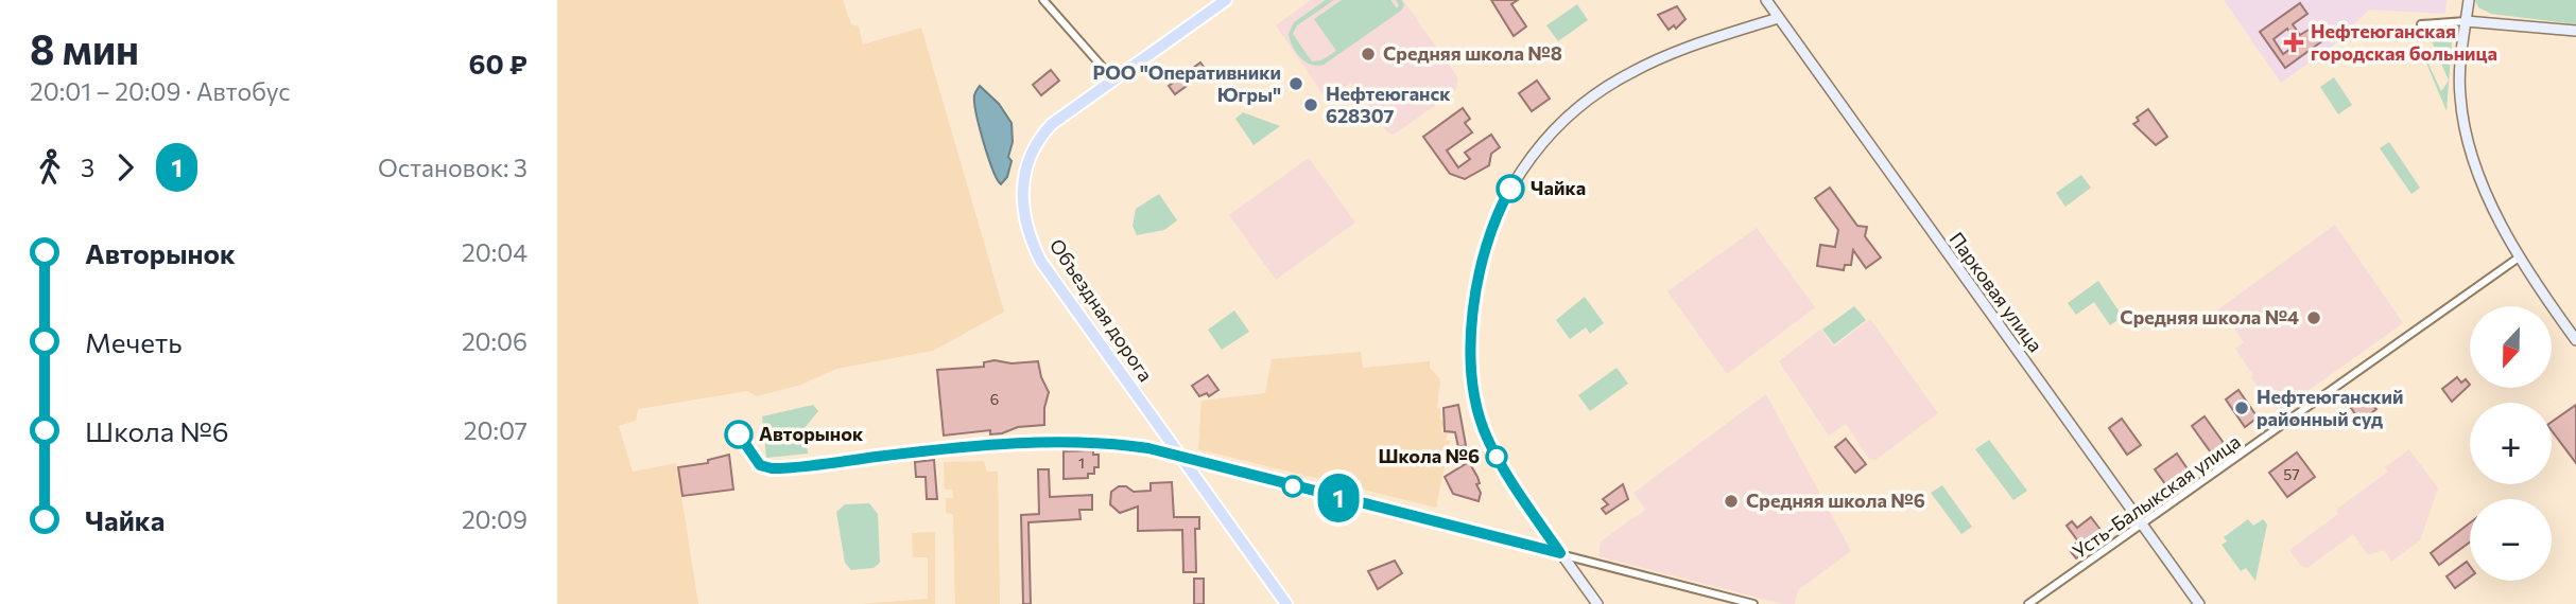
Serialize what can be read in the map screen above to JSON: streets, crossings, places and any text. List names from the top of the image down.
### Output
{
  "streets": {
    "main road": ["Парковая улица", "Объездная дорога"],
    "street": ["Усть-Балыкская улица"]
  },
  "crossings": [
    ["Парковая улица", "Усть-Балыкская улица"]
  ],
  "places": {
    "health": ["Нефтеюганская городская больница"],
    "other": [
      "Средняя школа №8",
      "РОО \"Оперативники Югры\"",
      "Нефтеюганск 628307",
      "Чайка",
      "Средняя школа №4",
      "Нефтеюганский районный суд",
      "Авторынок",
      "Школа №6",
      "Средняя школа №6"
    ]
  },
  "lines": ["bus line 1"],
  "house_numbers": ["6", "1", "57"],
  "north": "bottom",
  "page": {
    "heading": ["8 мин", "20:01 – 20:09 · Автобус", "60 ₽"],
    "on_map": "1",
    "legs": ["3", "1", "Остановок: 3"],
    "list": [
      {
        "name": "Авторынок",
        "value": "20:04"
      },
      {
        "name": "Мечеть",
        "value": "20:06"
      },
      {
        "name": "Школа №6",
        "value": "20:07"
      },
      {
        "name": "Чайка",
        "value": "20:09"
      }
    ],
    "map_buttons": ["+", "−"]
  }
}
